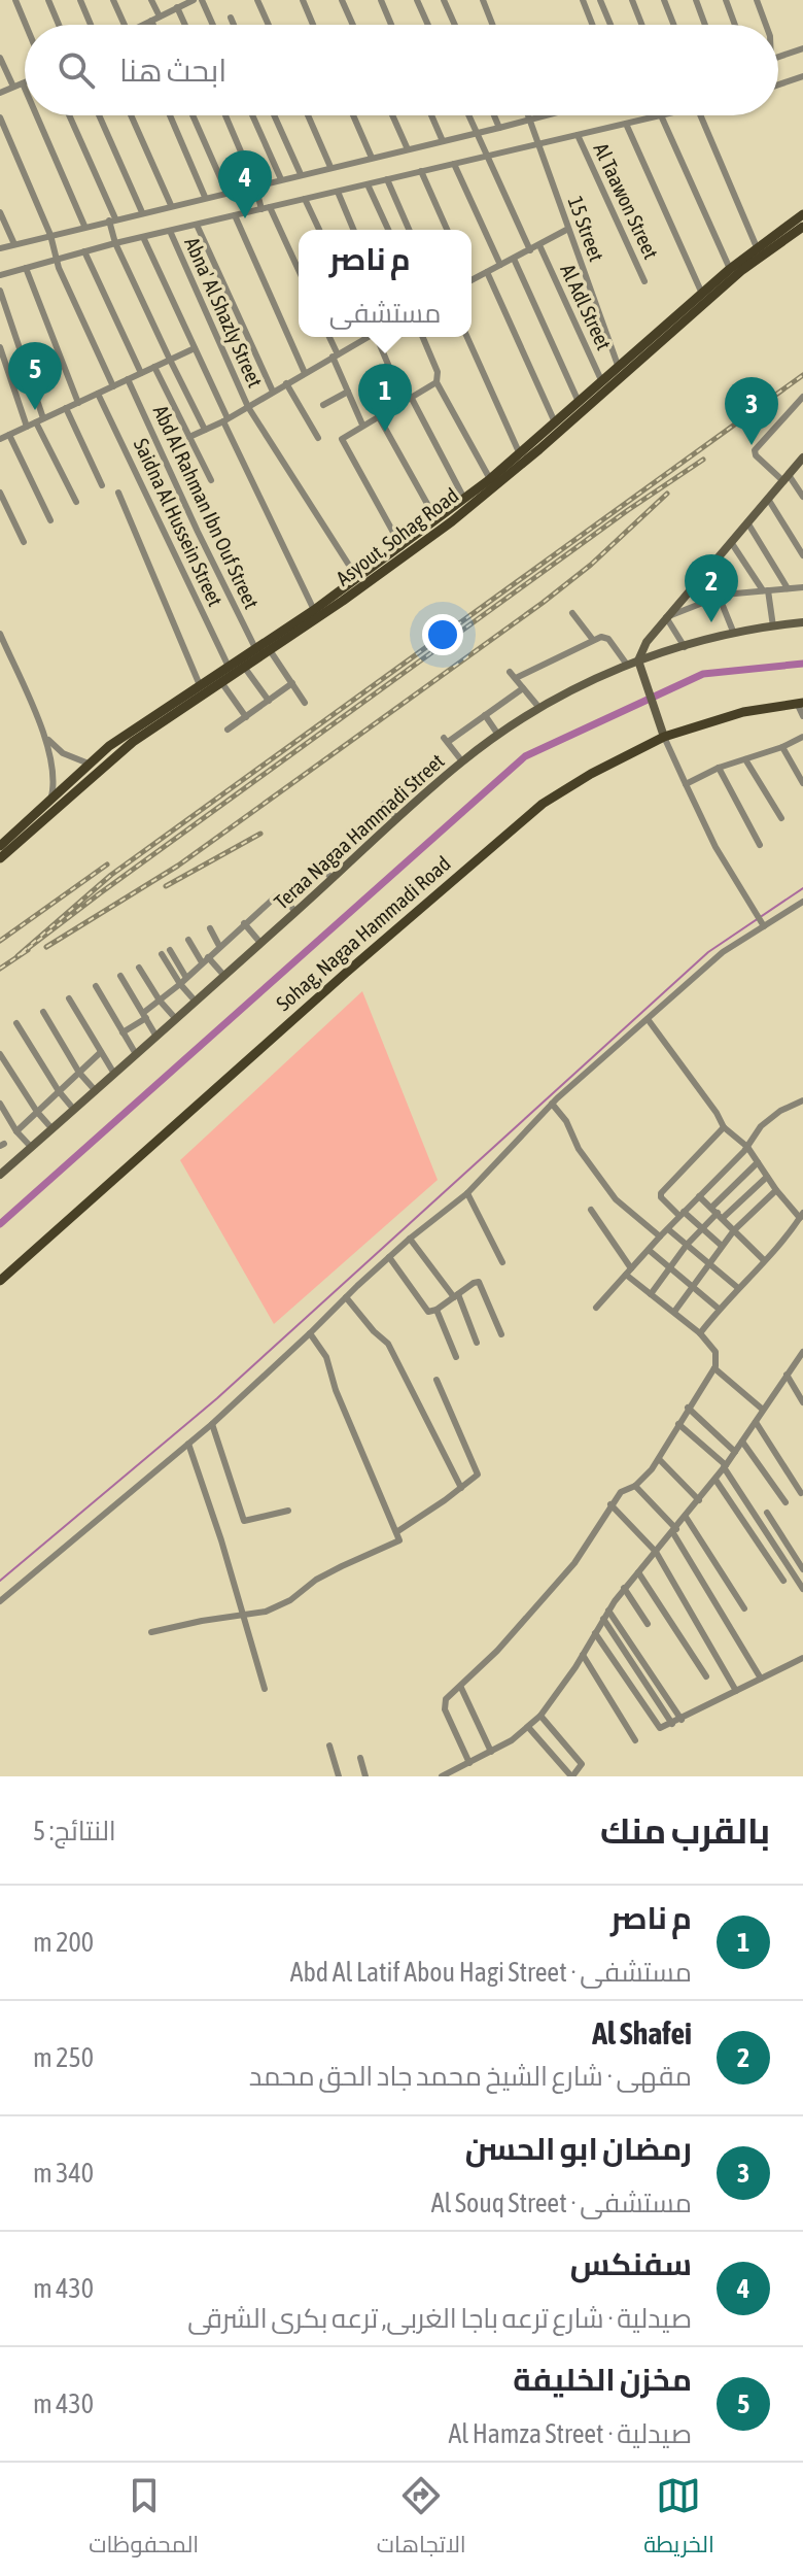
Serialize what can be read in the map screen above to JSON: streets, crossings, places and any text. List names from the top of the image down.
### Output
{
  "streets": {
    "main road": ["Asyout, Sohag Road", "Sohag, Nagaa Hammadi Road"],
    "street": [
      "Al Taawon Street",
      "15 Street",
      "Al Adl Street",
      "Abna' Al Shazly Street",
      "Abd Al Rahman Ibn Ouf Street",
      "Saidna Al Hussein Street",
      "Teraa Nagaa Hammadi Street"
    ]
  },
  "crossings": [
    ["15 Street", "Asyout, Sohag Road"],
    ["Al Adl Street", "Asyout, Sohag Road"],
    ["Abna' Al Shazly Street", "Asyout, Sohag Road"],
    ["Abd Al Rahman Ibn Ouf Street", "Asyout, Sohag Road"],
    ["Saidna Al Hussein Street", "Asyout, Sohag Road"]
  ],
  "page": {
    "search": "ابحث هنا",
    "pins": [
      "4",
      "5",
      "1",
      "3",
      "2"
    ],
    "popup": ["م ناصر", "مستشفى"],
    "heading": ["بالقرب منك", "النتائج: 5"],
    "list": [
      {
        "mark": "1",
        "name": "م ناصر",
        "note": "مستشفى · Abd Al Latif Abou Hagi Street",
        "value": "200 m"
      },
      {
        "mark": "2",
        "name": "Al Shafei",
        "note": "مقهى · شارع الشيخ محمد جاد الحق محمد",
        "value": "250 m"
      },
      {
        "mark": "3",
        "name": "رمضان ابو الحسن",
        "note": "مستشفى · Al Souq Street",
        "value": "340 m"
      },
      {
        "mark": "4",
        "name": "سفنكس",
        "note": "صيدلية · شارع ترعه باجا الغربى, ترعه بكرى الشرقى",
        "value": "430 m"
      },
      {
        "mark": "5",
        "name": "مخزن الخليفة",
        "note": "صيدلية · Al Hamza Street",
        "value": "430 m"
      }
    ],
    "nav": ["الخريطة", "الاتجاهات", "المحفوظات"]
  }
}
